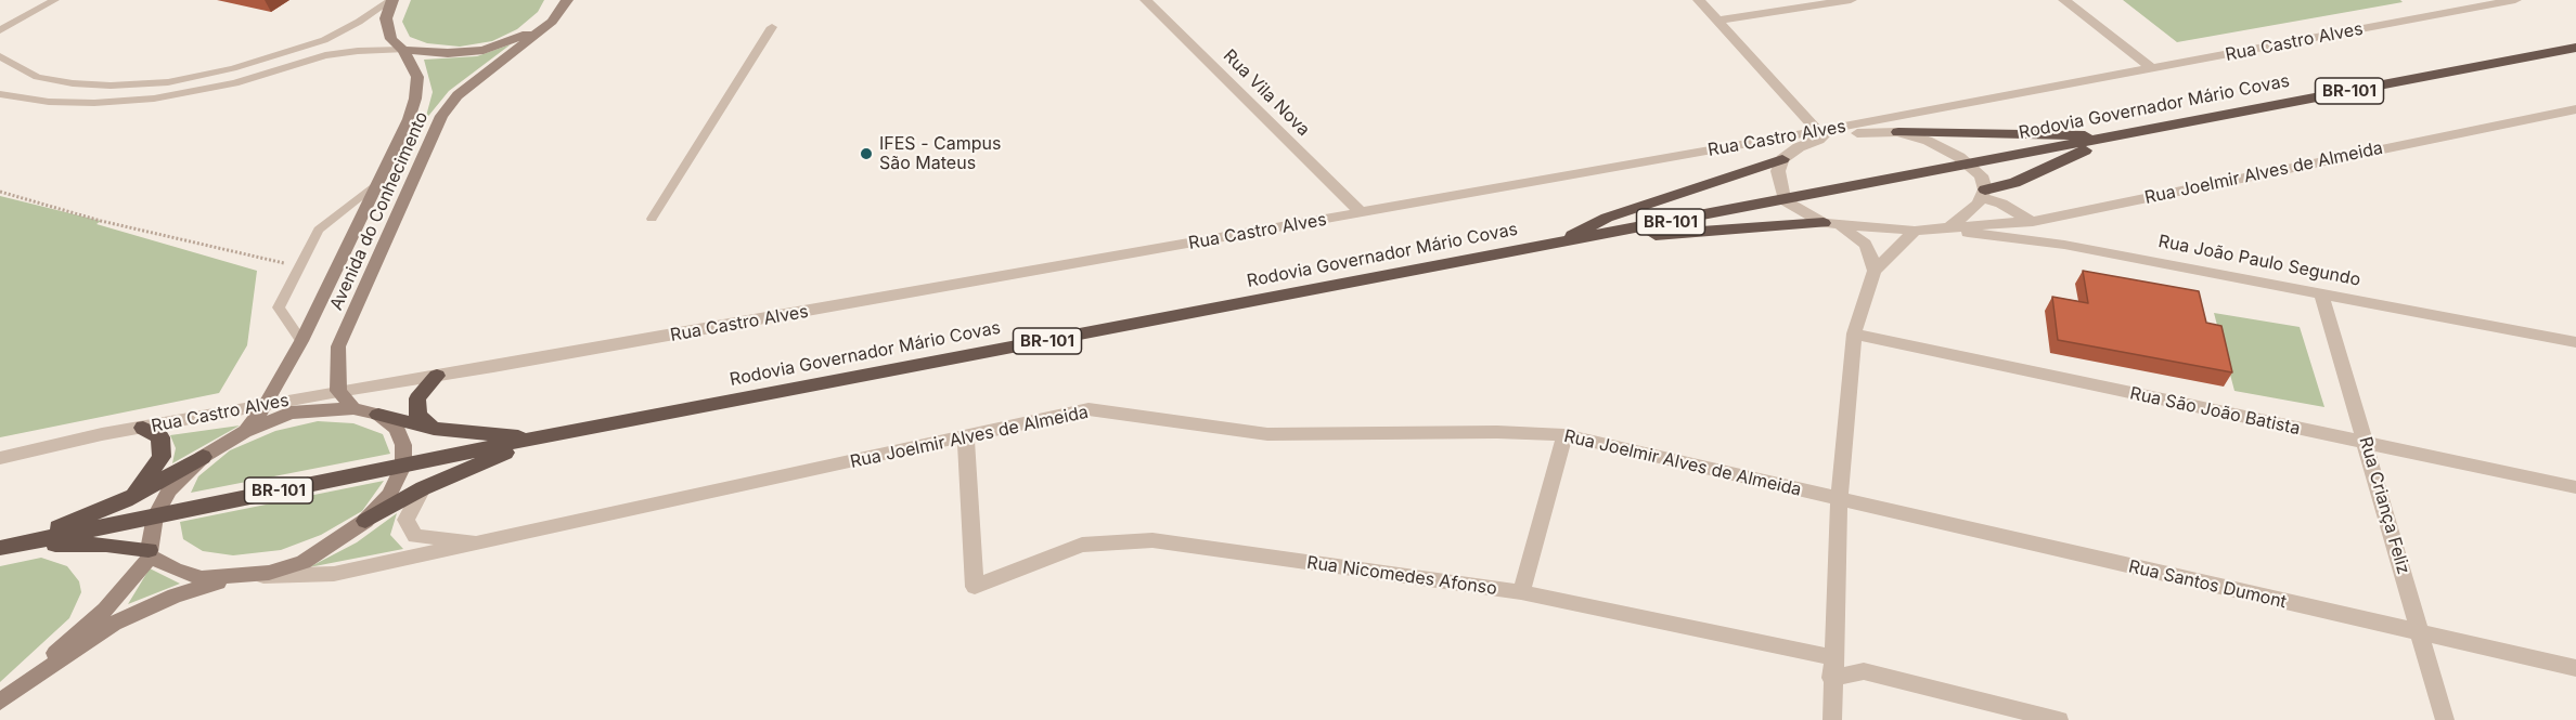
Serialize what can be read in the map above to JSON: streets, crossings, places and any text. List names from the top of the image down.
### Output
{
  "streets": {
    "highway": ["BR-101", "Rodovia Governador Mário Covas"],
    "main road": ["Avenida do Conhecimento"],
    "street": [
      "Rua Castro Alves",
      "Rua Vila Nova",
      "Rua Joelmir Alves de Almeida",
      "Rua João Paulo Segundo",
      "Rua São João Batista",
      "Rua Criança Feliz",
      "Rua Nicomedes Afonso",
      "Rua Santos Dumont"
    ]
  },
  "crossings": [
    ["Rua Castro Alves", "Rua Vila Nova"],
    ["Rua Castro Alves", "Avenida do Conhecimento"],
    ["Rua Joelmir Alves de Almeida", "Rua Nicomedes Afonso"],
    ["Rua Joelmir Alves de Almeida", "Rua Santos Dumont"],
    ["Rua João Paulo Segundo", "Rua Criança Feliz"],
    ["Rua São João Batista", "Rua Criança Feliz"],
    ["Rua Criança Feliz", "Rua Santos Dumont"]
  ],
  "places": ["IFES - Campus São Mateus"]
}
